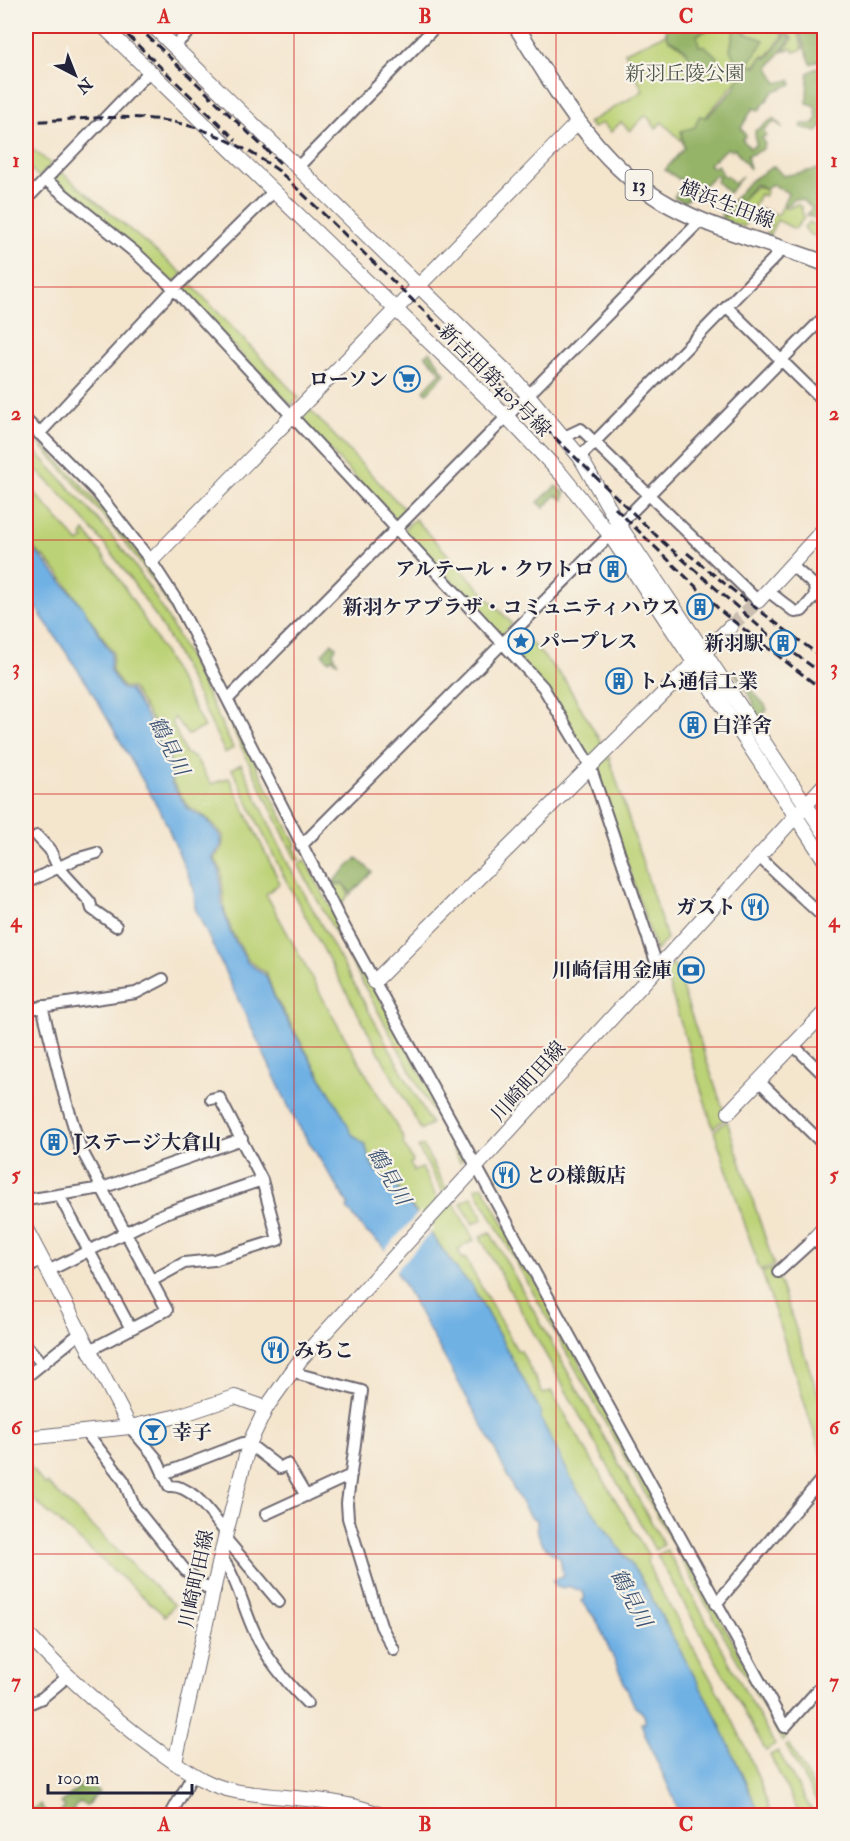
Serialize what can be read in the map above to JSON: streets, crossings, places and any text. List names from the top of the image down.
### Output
{
  "streets": {
    "main road": ["13", "横浜生田線"],
    "street": ["新吉田第403号線", "川崎町田線"]
  },
  "crossings": [
    ["新吉田第403号線", "川崎町田線"]
  ],
  "water": ["鶴見川"],
  "parks": ["新羽丘陵公園"],
  "places": {
    "supermarket": ["ローソン"],
    "building": [
      "アルテール・クワトロ",
      "新羽ケアプラザ・コミュニティハウス",
      "新羽駅",
      "トム通信工業",
      "白洋舍",
      "Jステージ大倉山"
    ],
    "place": ["パープレス"],
    "restaurant": ["ガスト", "との様飯店", "みちこ"],
    "bank": ["川崎信用金庫"],
    "bar": ["幸子"]
  },
  "scale_bar": "100 m",
  "north": "bottom right",
  "grid": {
    "columns": ["A", "B", "C"],
    "rows": [
      "1",
      "2",
      "3",
      "4",
      "5",
      "6",
      "7"
    ]
  }
}
